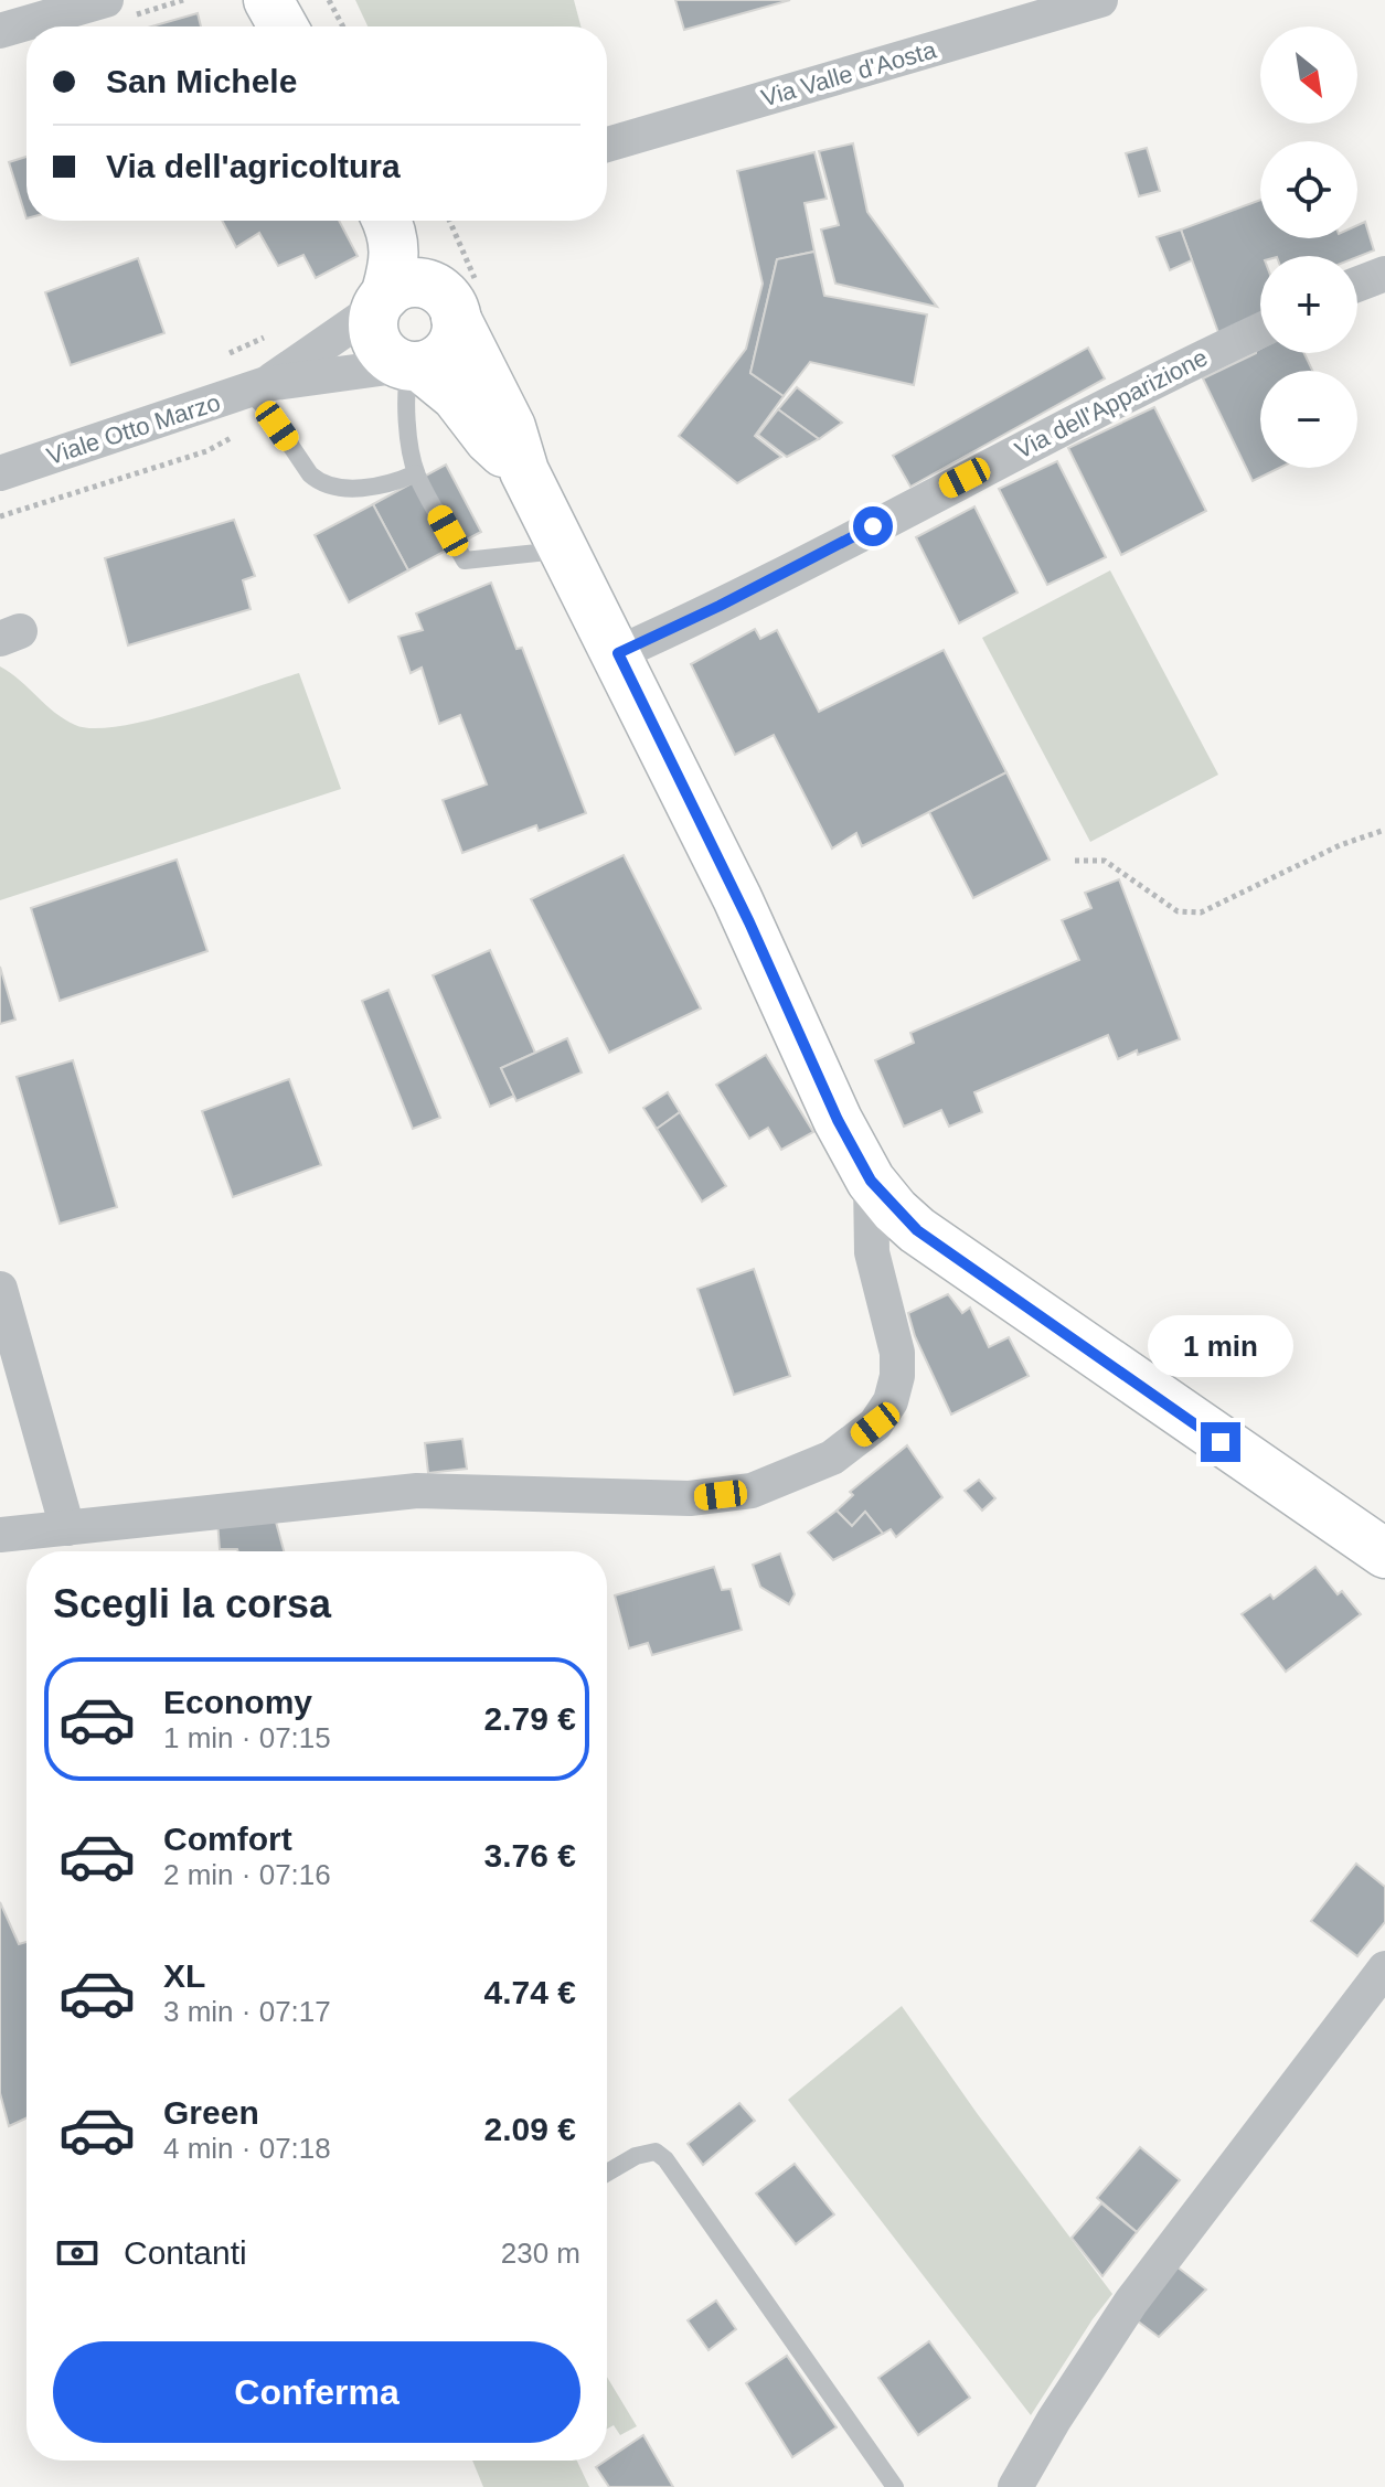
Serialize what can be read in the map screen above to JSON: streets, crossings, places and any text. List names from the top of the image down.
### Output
{
  "streets": {
    "street": ["Via Valle d'Aosta", "Via dell'Apparizione", "Viale Otto Marzo"]
  },
  "north": "bottom right",
  "page": {
    "map_buttons": ["+", "−"],
    "banner": ["San Michele", "Via dell'agricoltura"],
    "bubble": "1 min",
    "heading": "Scegli la corsa",
    "list": [
      {
        "name": "Economy",
        "note": "1 min · 07:15",
        "value": "2.79 €"
      },
      {
        "name": "Comfort",
        "note": "2 min · 07:16",
        "value": "3.76 €"
      },
      {
        "name": "XL",
        "note": "3 min · 07:17",
        "value": "4.74 €"
      },
      {
        "name": "Green",
        "note": "4 min · 07:18",
        "value": "2.09 €"
      }
    ],
    "pay": ["Contanti", "230 m"],
    "buttons": "Conferma"
  }
}
